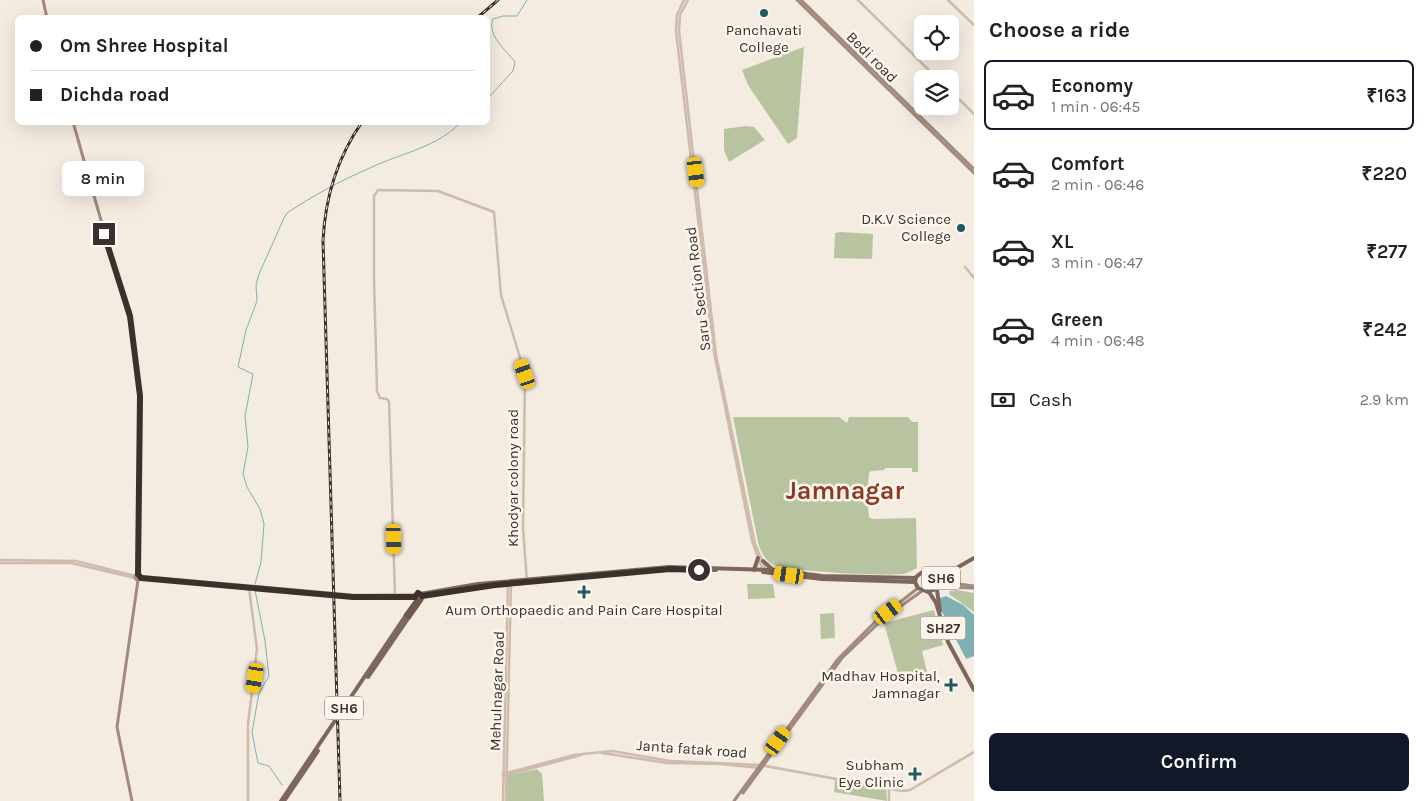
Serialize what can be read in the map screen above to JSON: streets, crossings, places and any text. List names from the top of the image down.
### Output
{
  "streets": {
    "highway": ["SH6"],
    "main road": ["Bedi road", "SH27"],
    "street": ["Saru Section Road", "Khodyar colony road", "Mehulnagar Road"]
  },
  "crossings": [
    ["Saru Section Road", "SH6"],
    ["Khodyar colony road", "SH6"],
    ["SH6", "SH27"],
    ["SH6", "Mehulnagar Road"]
  ],
  "districts": ["Jamnagar"],
  "places": {
    "other": ["Panchavati College", "D.K.V Science College"],
    "health": ["Aum Orthopaedic and Pain Care Hospital", "Madhav Hospital, Jamnagar", "Subham Eye Clinic"]
  },
  "page": {
    "heading": "Choose a ride",
    "banner": ["Om Shree Hospital", "Dichda road"],
    "list": [
      {
        "name": "Economy",
        "note": "1 min · 06:45",
        "value": "₹163"
      },
      {
        "name": "Comfort",
        "note": "2 min · 06:46",
        "value": "₹220"
      },
      {
        "name": "XL",
        "note": "3 min · 06:47",
        "value": "₹277"
      },
      {
        "name": "Green",
        "note": "4 min · 06:48",
        "value": "₹242"
      }
    ],
    "bubble": "8 min",
    "pay": ["Cash", "2.9 km"],
    "buttons": "Confirm"
  }
}
